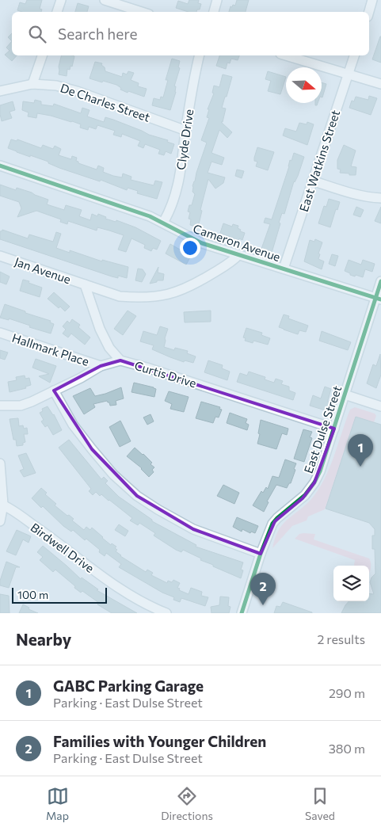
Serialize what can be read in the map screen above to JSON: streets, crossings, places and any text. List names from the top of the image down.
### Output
{
  "streets": {
    "street": [
      "De Charles Street",
      "Clyde Drive",
      "East Watkins Street",
      "Cameron Avenue",
      "Jan Avenue",
      "Hallmark Place",
      "Curtis Drive",
      "East Dulse Street",
      "Birdwell Drive"
    ]
  },
  "crossings": [
    ["De Charles Street", "Clyde Drive"],
    ["Clyde Drive", "Cameron Avenue"],
    ["East Watkins Street", "Cameron Avenue"],
    ["Cameron Avenue", "Jan Avenue"],
    ["Cameron Avenue", "East Dulse Street"],
    ["Jan Avenue", "Curtis Drive"],
    ["Hallmark Place", "Curtis Drive"],
    ["Curtis Drive", "East Dulse Street"]
  ],
  "scale_bar": "100 m",
  "north": "right",
  "page": {
    "search": "Search here",
    "pins": ["1", "2"],
    "scale": "100 m",
    "heading": ["Nearby", "2 results"],
    "list": [
      {
        "mark": "1",
        "name": "GABC Parking Garage",
        "note": "Parking · East Dulse Street",
        "value": "290 m"
      },
      {
        "mark": "2",
        "name": "Families with Younger Children",
        "note": "Parking · East Dulse Street",
        "value": "380 m"
      }
    ],
    "nav": ["Map", "Directions", "Saved"]
  }
}
